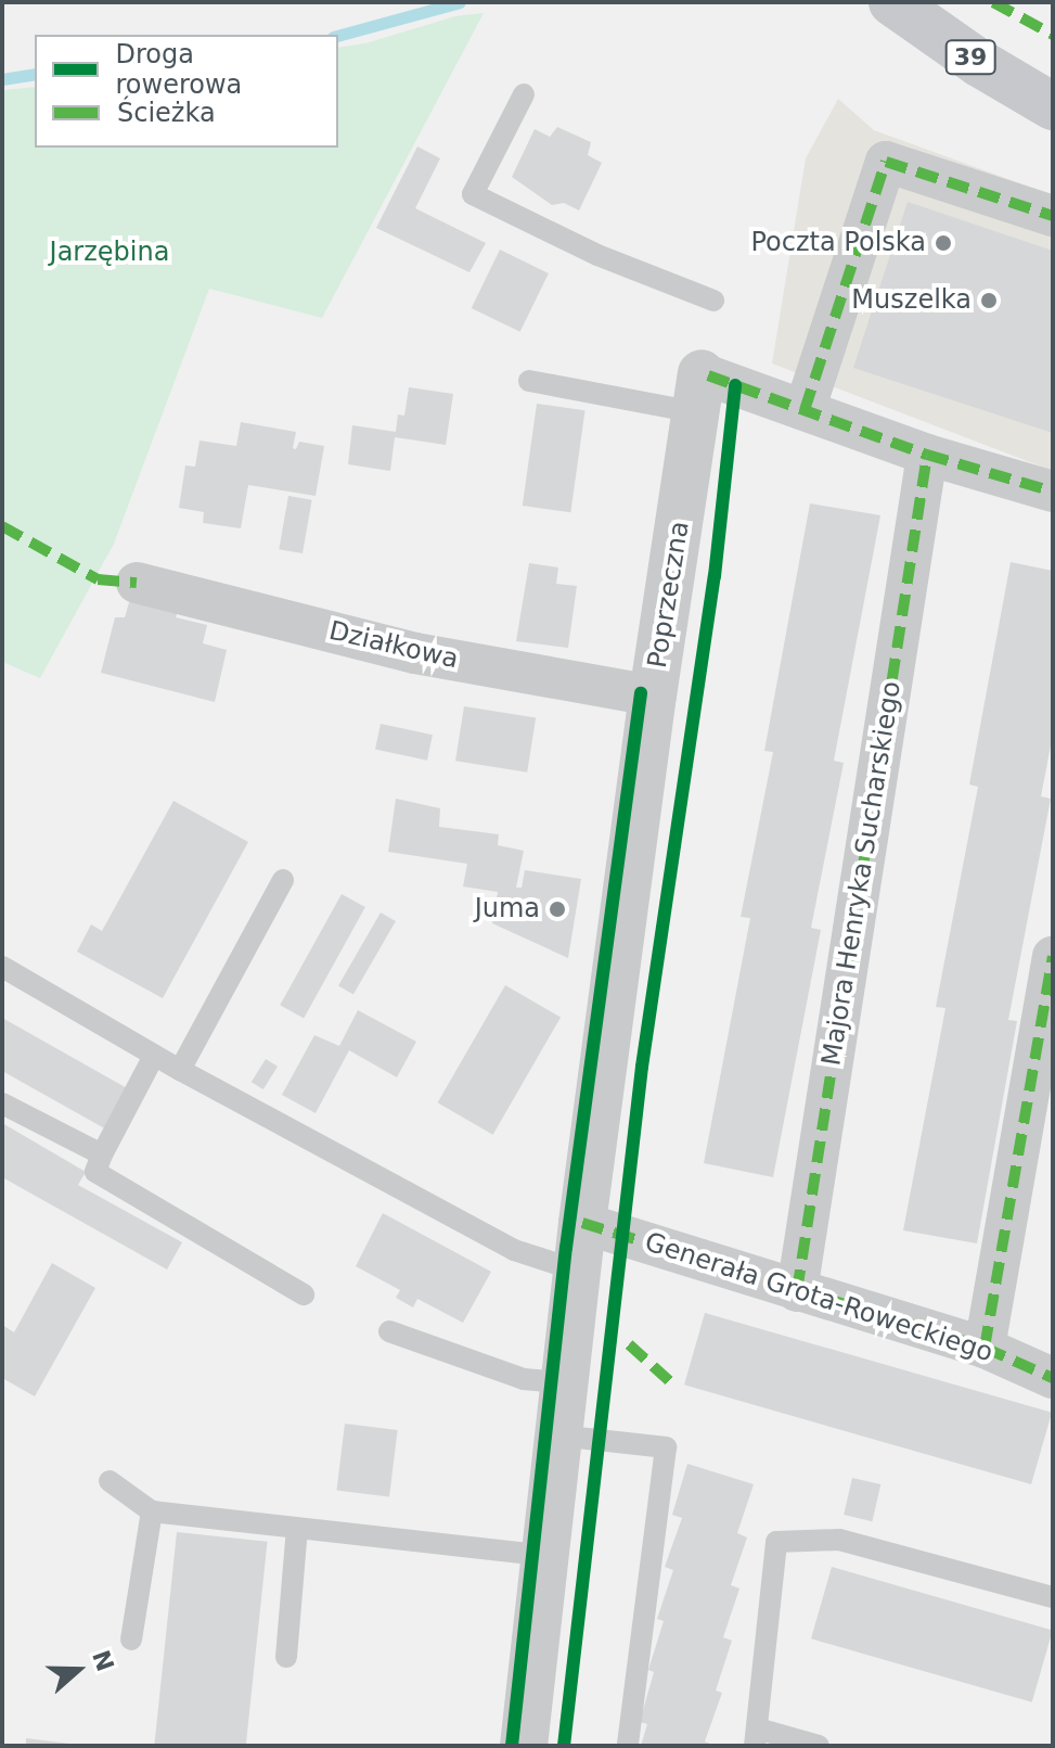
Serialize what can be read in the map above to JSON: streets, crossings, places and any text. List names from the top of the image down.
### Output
{
  "streets": {
    "main road": ["39"],
    "street": [
      "Poprzeczna",
      "Działkowa",
      "Majora Henryka Sucharskiego",
      "Generała Grota-Roweckiego"
    ]
  },
  "crossings": [
    ["Poprzeczna", "Działkowa"],
    ["Poprzeczna", "Generała Grota-Roweckiego"],
    ["Majora Henryka Sucharskiego", "Generała Grota-Roweckiego"]
  ],
  "parks": ["Jarzębina"],
  "places": ["Poczta Polska", "Muszelka", "Juma"],
  "legend": ["Droga rowerowa", "Ścieżka"],
  "north": "right"
}
